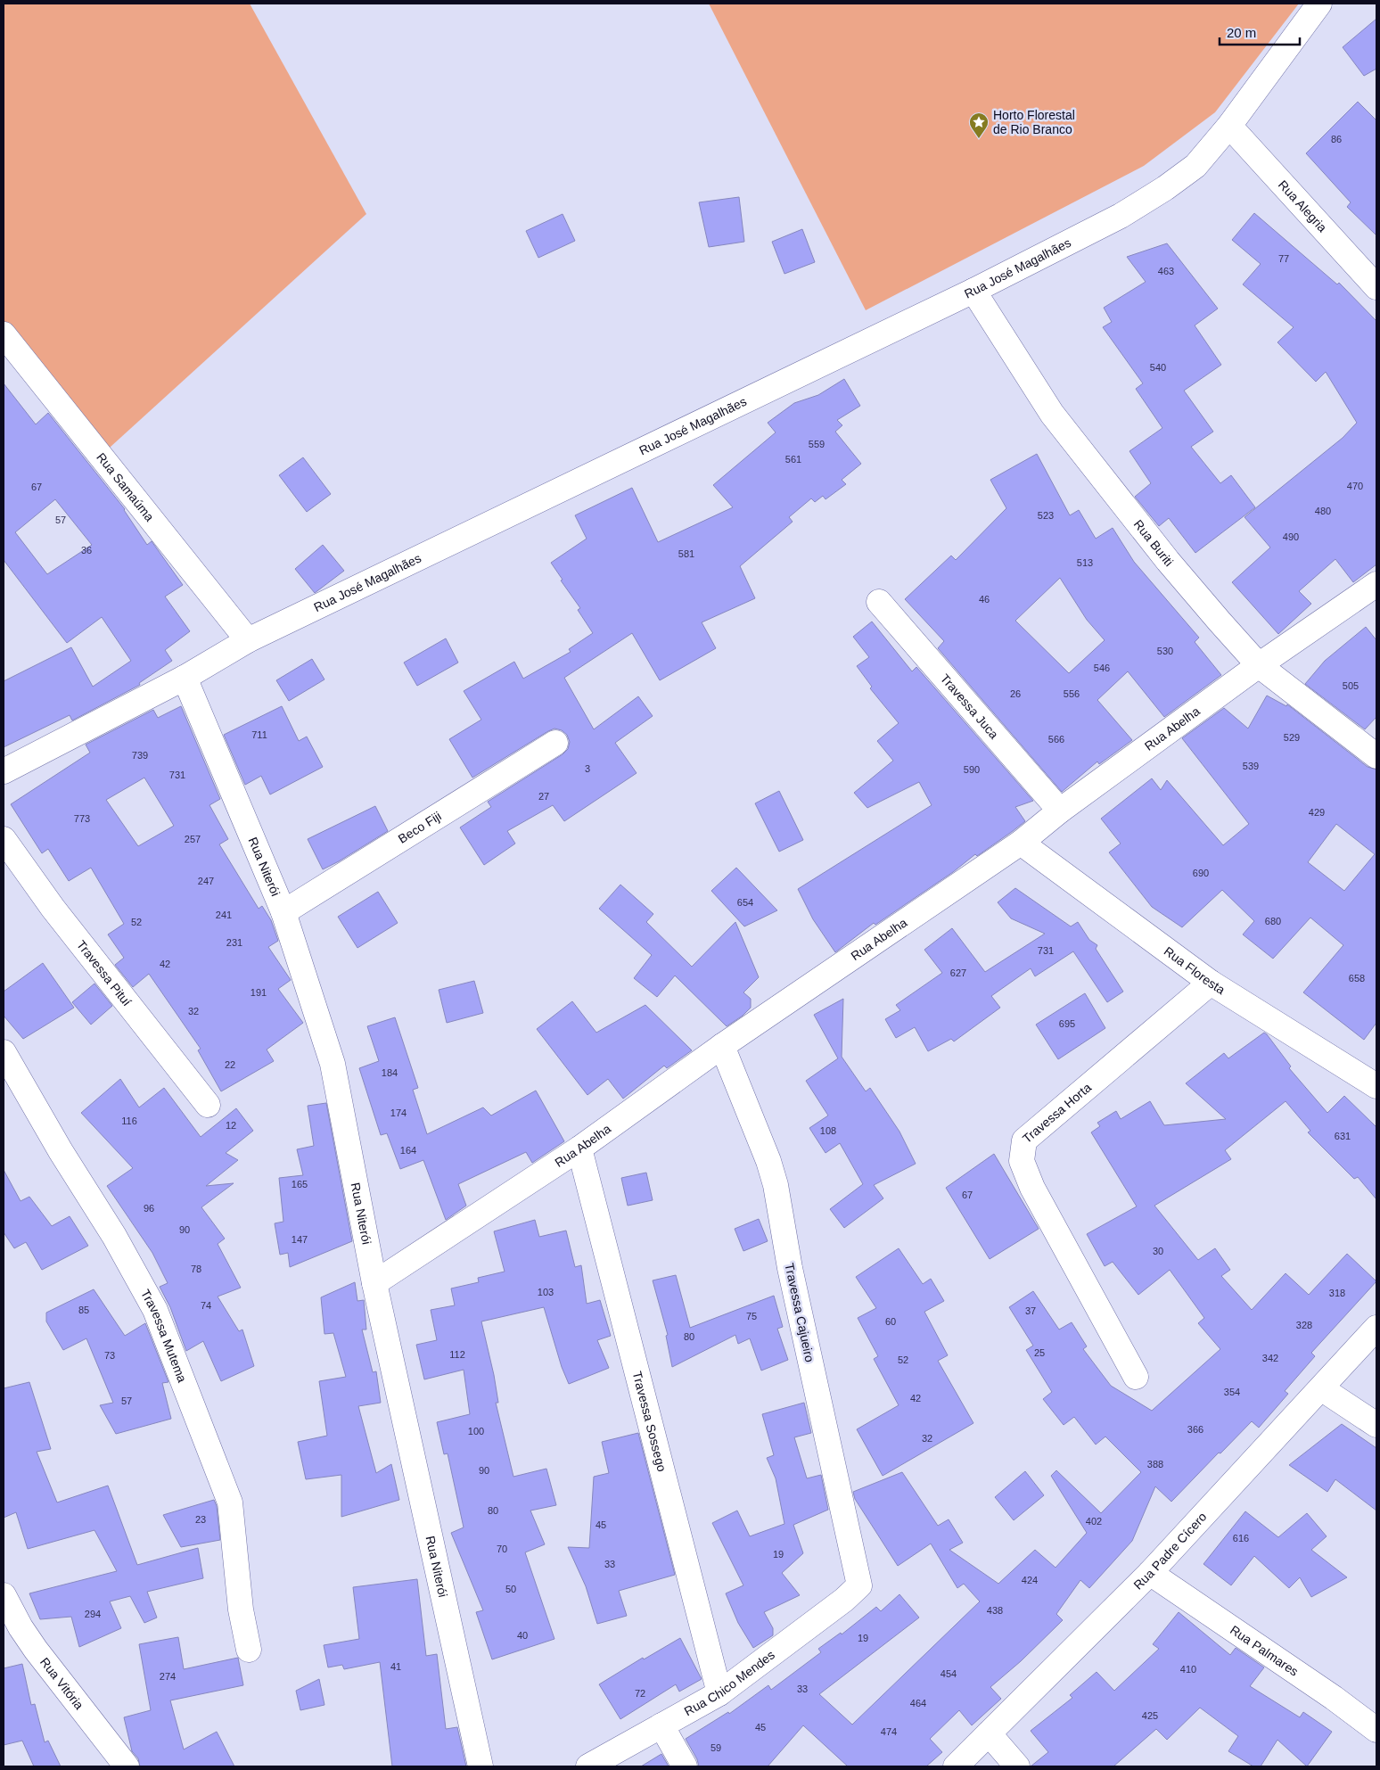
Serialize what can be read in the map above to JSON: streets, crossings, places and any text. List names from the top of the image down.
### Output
{
  "streets": {
    "street": [
      "Rua Alegria",
      "Rua José Magalhães",
      "Rua Samaúma",
      "Rua Buriti",
      "Travessa Juca",
      "Rua Abelha",
      "Beco Fiji",
      "Rua Niterói",
      "Rua Floresta",
      "Travessa Pituí",
      "Travessa Horta",
      "Travessa Cajueiro",
      "Travessa Mutema",
      "Travessa Sossego",
      "Rua Padre Cícero",
      "Rua Palmares",
      "Rua Chico Mendes",
      "Rua Vitória"
    ]
  },
  "crossings": [
    ["Rua Alegria", "Rua José Magalhães"],
    ["Rua José Magalhães", "Rua Samaúma"],
    ["Rua José Magalhães", "Rua Buriti"],
    ["Rua José Magalhães", "Rua Niterói"],
    ["Rua Buriti", "Rua Abelha"],
    ["Travessa Juca", "Rua Abelha"],
    ["Rua Abelha", "Rua Niterói"],
    ["Rua Abelha", "Rua Floresta"],
    ["Rua Abelha", "Travessa Cajueiro"],
    ["Rua Abelha", "Travessa Sossego"],
    ["Beco Fiji", "Rua Niterói"],
    ["Rua Floresta", "Travessa Horta"],
    ["Travessa Cajueiro", "Rua Chico Mendes"],
    ["Travessa Sossego", "Rua Chico Mendes"],
    ["Rua Padre Cícero", "Rua Palmares"]
  ],
  "places": {
    "place": ["Horto Florestal de Rio Branco"]
  },
  "house_numbers": [
    "86",
    "77",
    "463",
    "540",
    "559",
    "561",
    "470",
    "67",
    "480",
    "523",
    "57",
    "490",
    "36",
    "581",
    "513",
    "46",
    "530",
    "546",
    "505",
    "26",
    "556",
    "711",
    "529",
    "566",
    "739",
    "539",
    "3",
    "590",
    "731",
    "27",
    "429",
    "773",
    "257",
    "690",
    "247",
    "654",
    "241",
    "680",
    "52",
    "231",
    "731",
    "42",
    "627",
    "658",
    "191",
    "32",
    "695",
    "22",
    "184",
    "174",
    "116",
    "12",
    "108",
    "631",
    "164",
    "165",
    "67",
    "96",
    "90",
    "147",
    "30",
    "78",
    "103",
    "318",
    "74",
    "85",
    "37",
    "75",
    "60",
    "328",
    "80",
    "25",
    "112",
    "73",
    "342",
    "52",
    "354",
    "42",
    "57",
    "366",
    "100",
    "32",
    "388",
    "90",
    "80",
    "23",
    "402",
    "45",
    "616",
    "70",
    "19",
    "33",
    "424",
    "50",
    "438",
    "294",
    "40",
    "19",
    "41",
    "410",
    "454",
    "274",
    "33",
    "72",
    "464",
    "425",
    "45",
    "474",
    "59"
  ],
  "scale_bar": "20 m"
}
